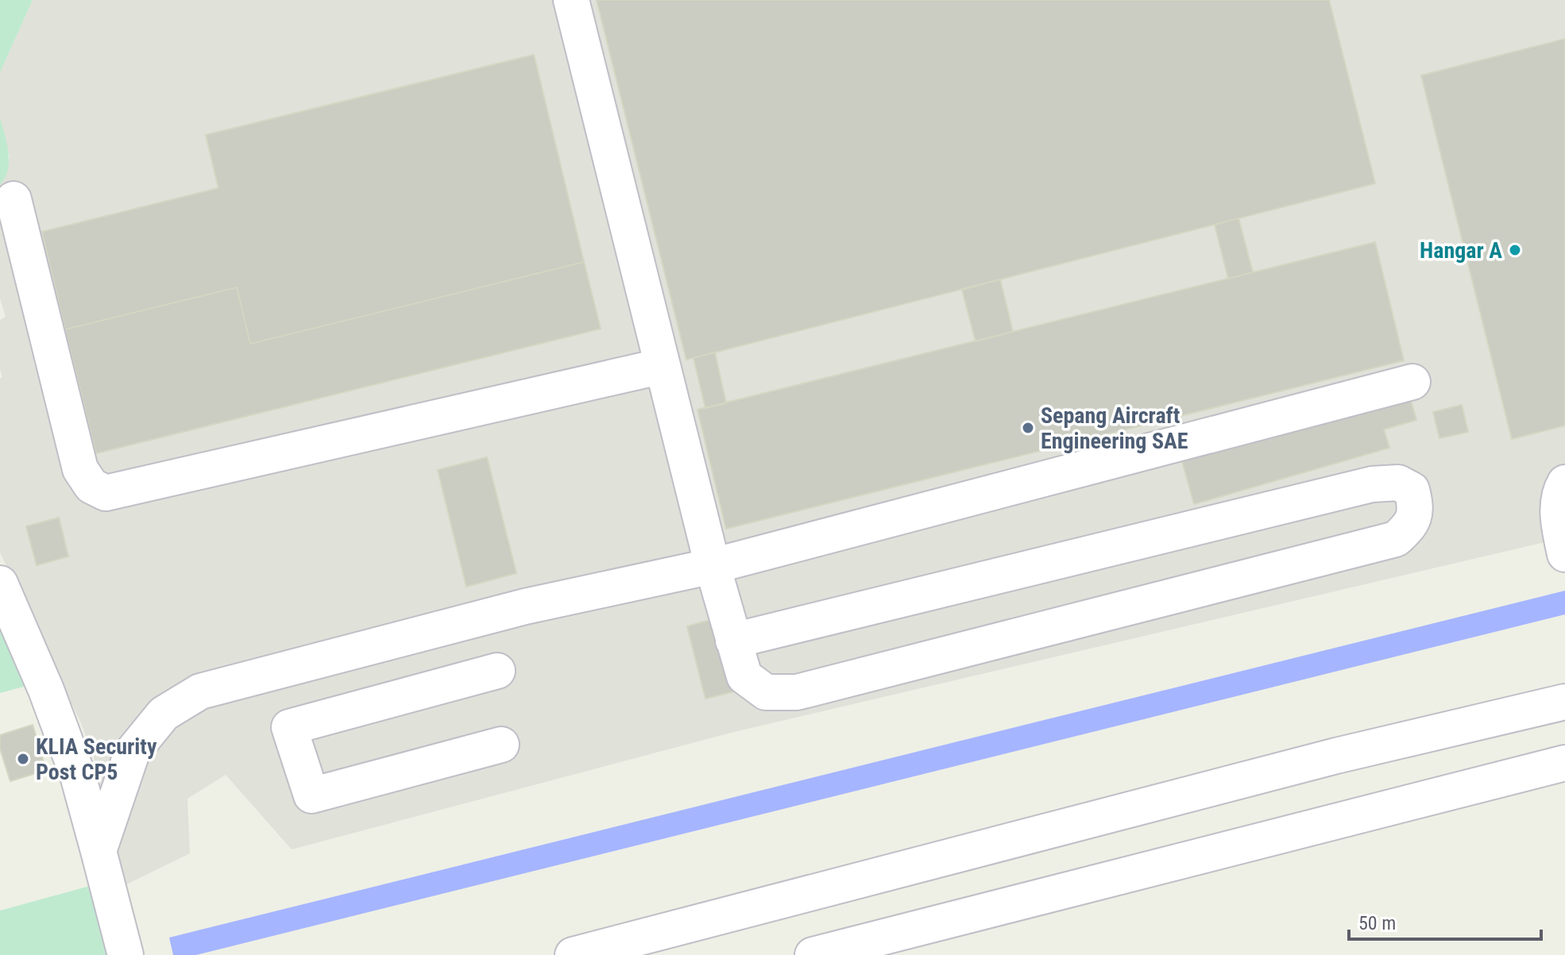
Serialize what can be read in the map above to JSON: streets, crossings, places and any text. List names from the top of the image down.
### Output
{
  "places": ["Hangar A", "Sepang Aircraft Engineering SAE", "KLIA Security Post CP5"],
  "scale_bar": "50 m"
}
